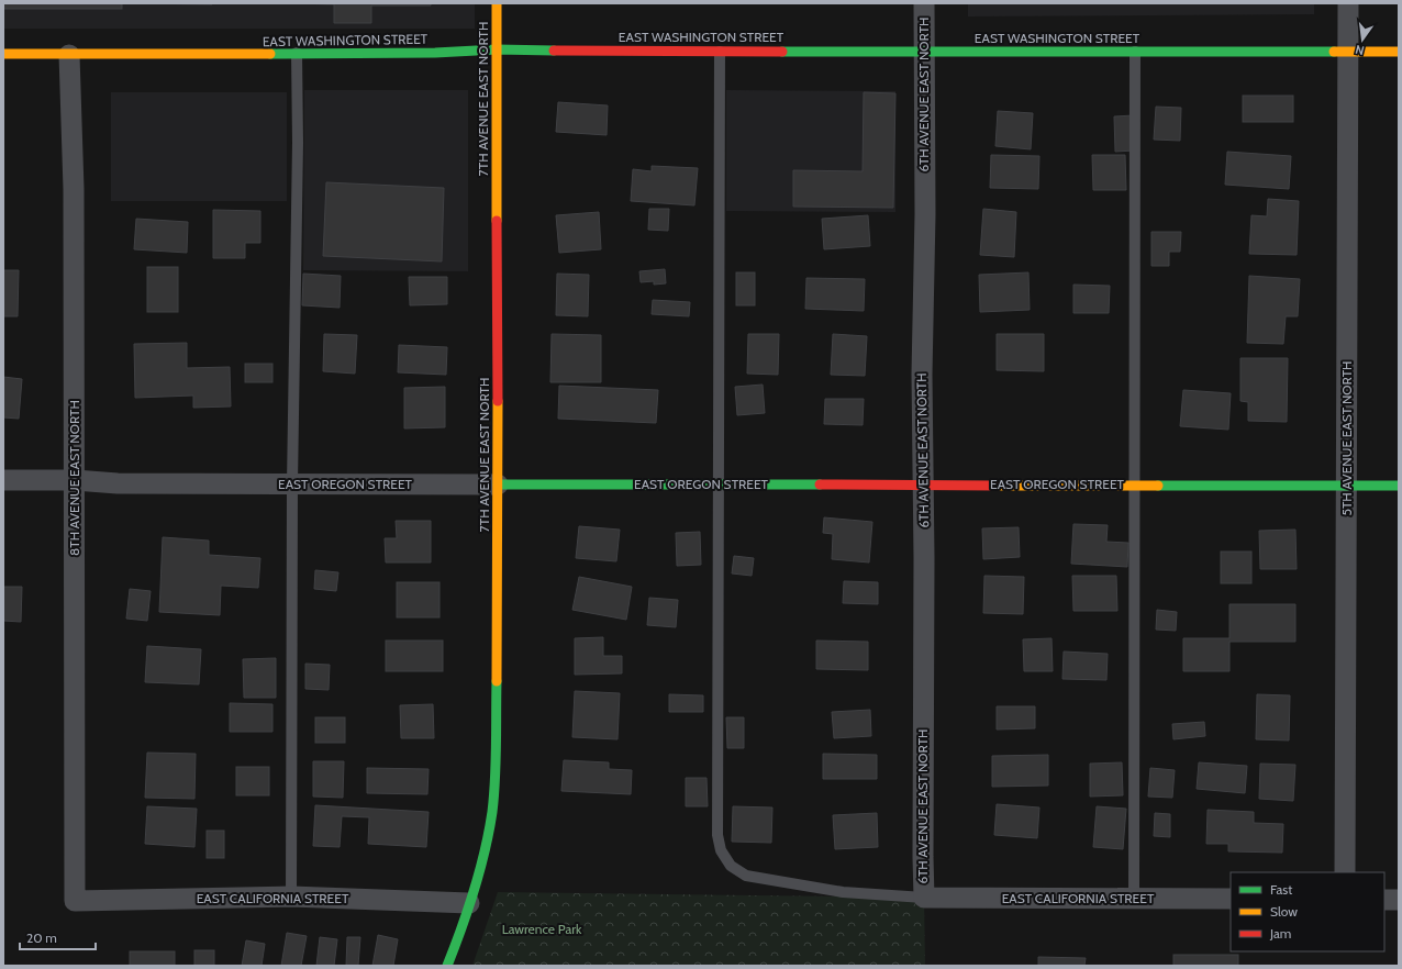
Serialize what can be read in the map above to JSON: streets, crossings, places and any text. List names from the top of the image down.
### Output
{
  "streets": {
    "street": [
      "EAST WASHINGTON STREET",
      "6TH AVENUE EAST NORTH",
      "7TH AVENUE EAST NORTH",
      "5TH AVENUE EAST NORTH",
      "8TH AVENUE EAST NORTH",
      "EAST OREGON STREET",
      "EAST CALIFORNIA STREET"
    ]
  },
  "crossings": [
    ["EAST WASHINGTON STREET", "6TH AVENUE EAST NORTH"],
    ["EAST WASHINGTON STREET", "7TH AVENUE EAST NORTH"],
    ["EAST WASHINGTON STREET", "5TH AVENUE EAST NORTH"],
    ["EAST WASHINGTON STREET", "8TH AVENUE EAST NORTH"],
    ["6TH AVENUE EAST NORTH", "EAST OREGON STREET"],
    ["6TH AVENUE EAST NORTH", "EAST CALIFORNIA STREET"],
    ["7TH AVENUE EAST NORTH", "EAST OREGON STREET"],
    ["7TH AVENUE EAST NORTH", "EAST CALIFORNIA STREET"],
    ["5TH AVENUE EAST NORTH", "EAST OREGON STREET"],
    ["8TH AVENUE EAST NORTH", "EAST OREGON STREET"],
    ["8TH AVENUE EAST NORTH", "EAST CALIFORNIA STREET"]
  ],
  "parks": ["Lawrence Park"],
  "legend": ["Fast", "Slow", "Jam"],
  "scale_bar": "20 m",
  "north": "bottom"
}
